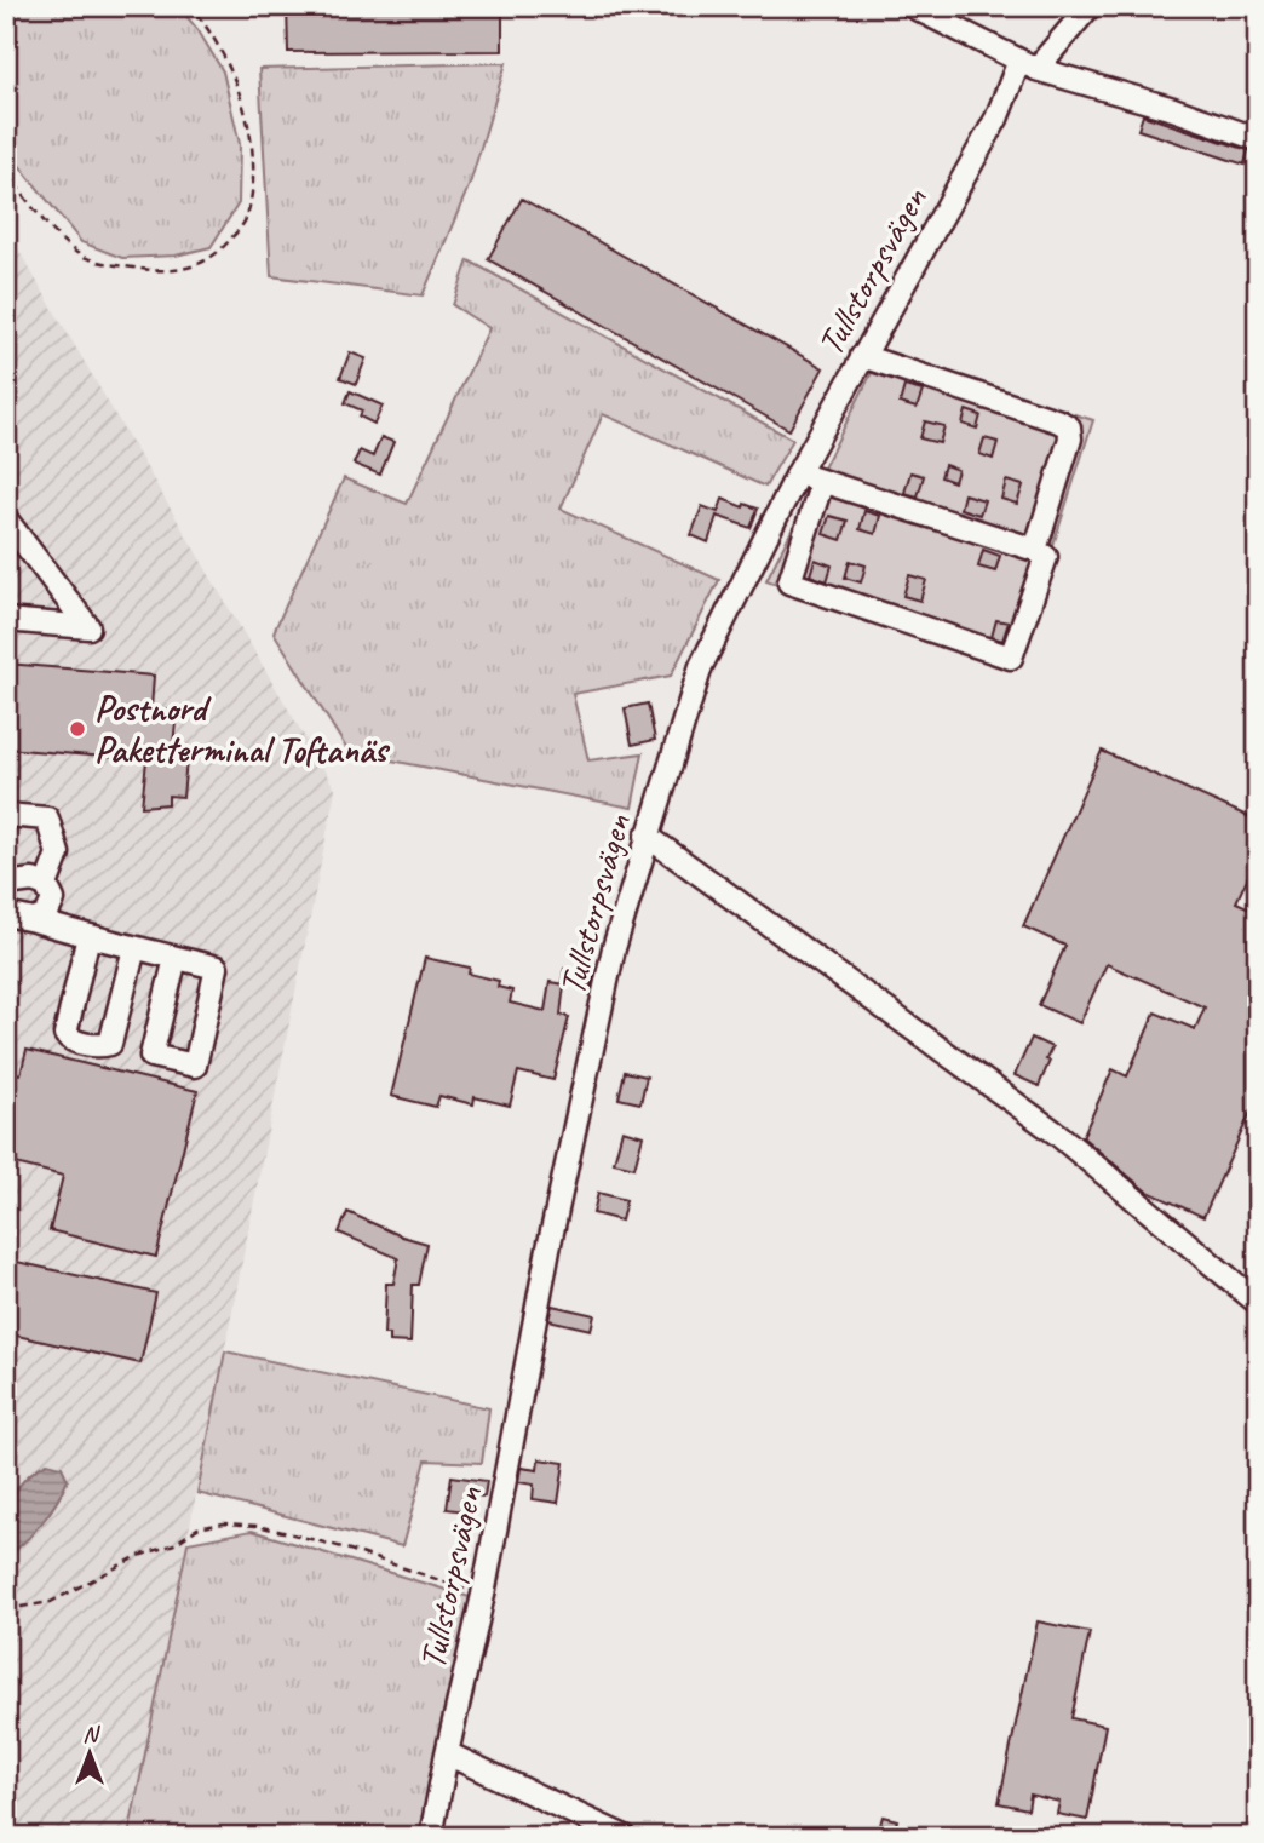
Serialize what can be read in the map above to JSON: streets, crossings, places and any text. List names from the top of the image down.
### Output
{
  "streets": {
    "street": ["Tullstorpsvägen"]
  },
  "places": ["Postnord Paketterminal Toftanäs"],
  "north": "top"
}
